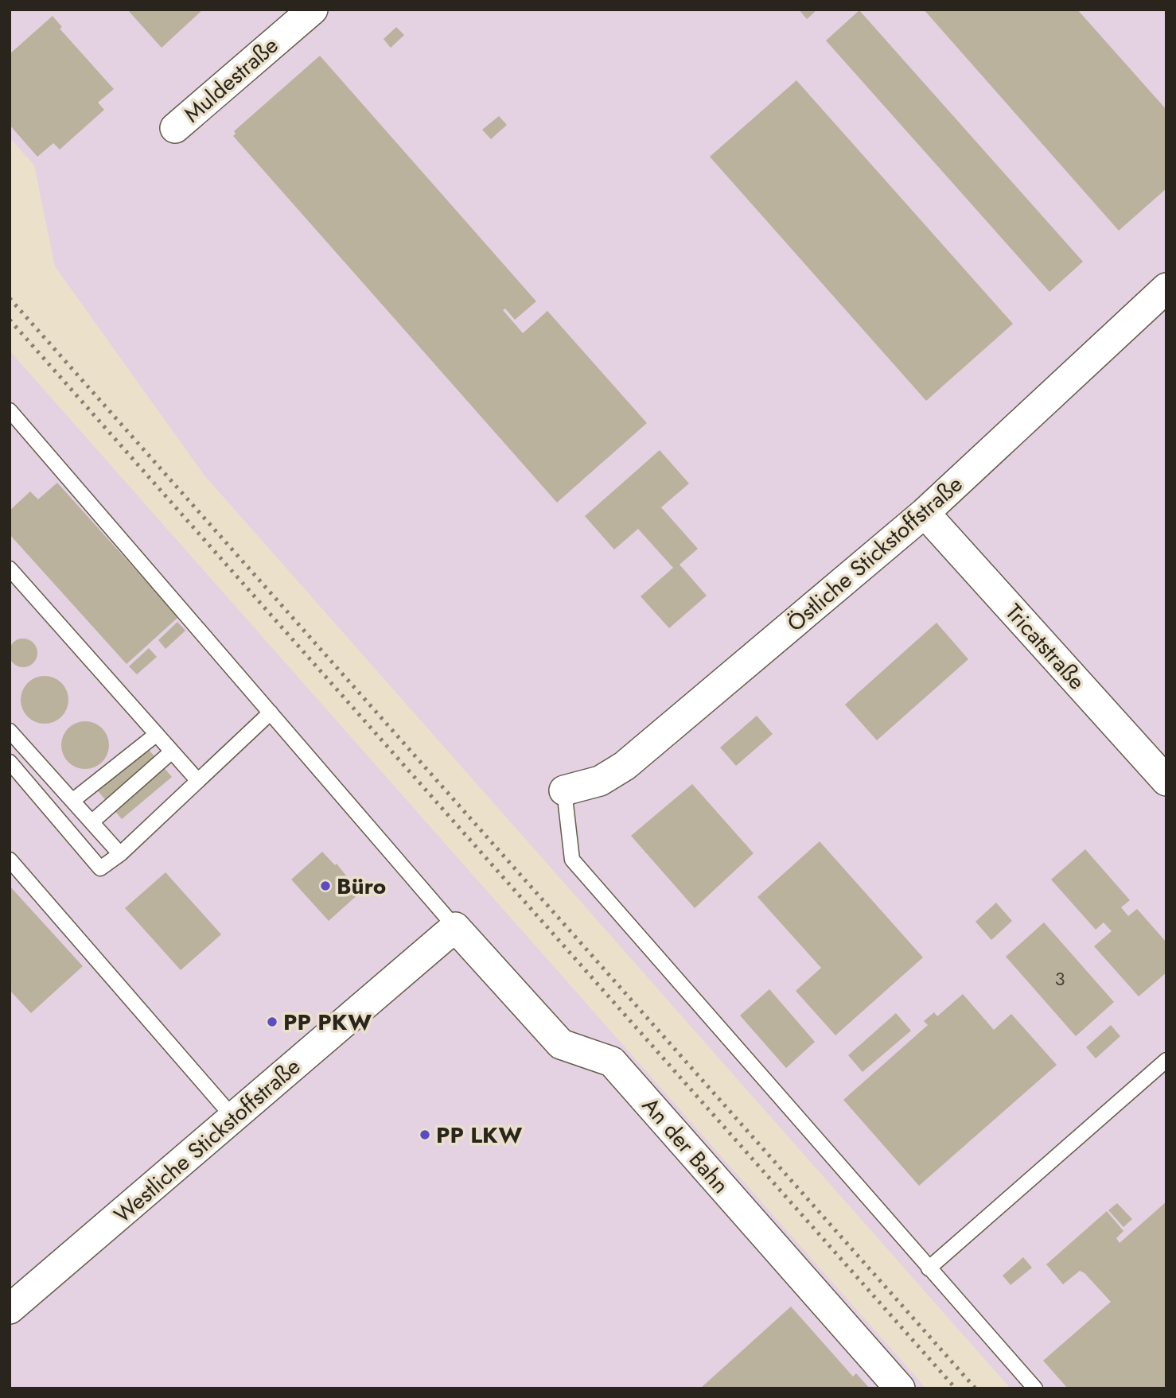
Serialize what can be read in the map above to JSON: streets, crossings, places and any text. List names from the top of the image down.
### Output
{
  "streets": {
    "street": [
      "Muldestraße",
      "Östliche Stickstoffstraße",
      "Tricatstraße",
      "Westliche Stickstoffstraße",
      "An der Bahn"
    ]
  },
  "crossings": [
    ["Östliche Stickstoffstraße", "Tricatstraße"],
    ["Westliche Stickstoffstraße", "An der Bahn"]
  ],
  "places": ["Büro", "PP PKW", "PP LKW"],
  "house_numbers": ["3"]
}
